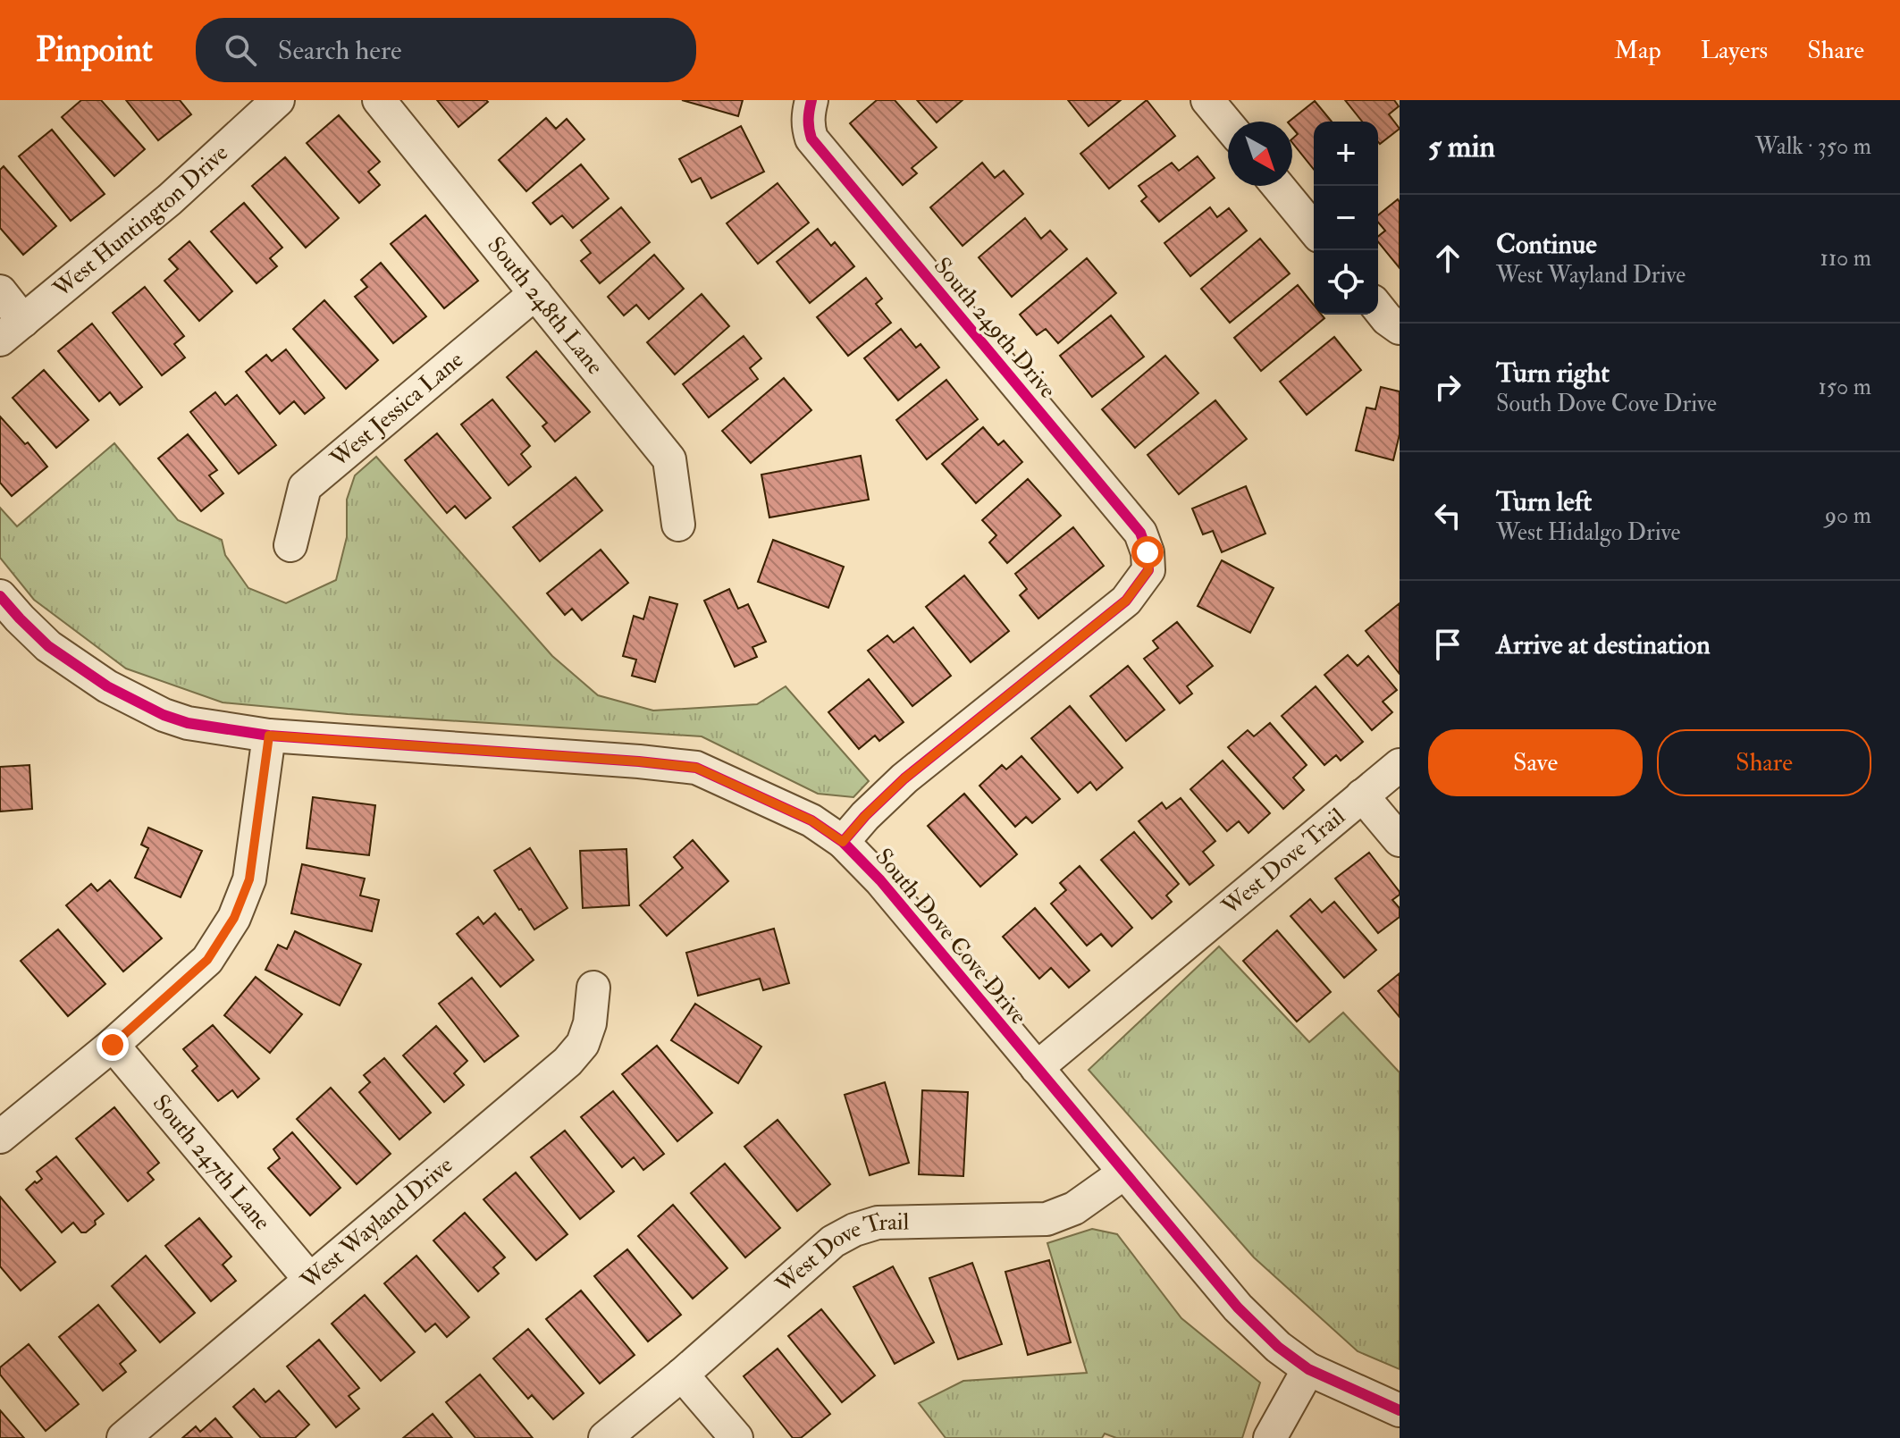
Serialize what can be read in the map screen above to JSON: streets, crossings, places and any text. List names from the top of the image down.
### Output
{
  "streets": {
    "street": [
      "West Huntington Drive",
      "South 248th Lane",
      "South 249th Drive",
      "West Jessica Lane",
      "West Dove Trail",
      "South Dove Cove Drive",
      "South 247th Lane",
      "West Wayland Drive"
    ]
  },
  "crossings": [
    ["South 248th Lane", "West Jessica Lane"],
    ["South 249th Drive", "South Dove Cove Drive"],
    ["West Dove Trail", "South Dove Cove Drive"],
    ["South 247th Lane", "West Wayland Drive"]
  ],
  "north": "bottom right",
  "page": {
    "header": "Pinpoint",
    "search": "Search here",
    "nav": ["Map", "Layers", "Share"],
    "heading": ["5 min", "Walk · 350 m"],
    "map_buttons": ["+", "−"],
    "list": [
      ["Continue", "West Wayland Drive", "110 m"],
      ["Turn right", "South Dove Cove Drive", "150 m"],
      ["Turn left", "West Hidalgo Drive", "90 m"],
      "Arrive at destination"
    ],
    "buttons": ["Save", "Share"]
  }
}
